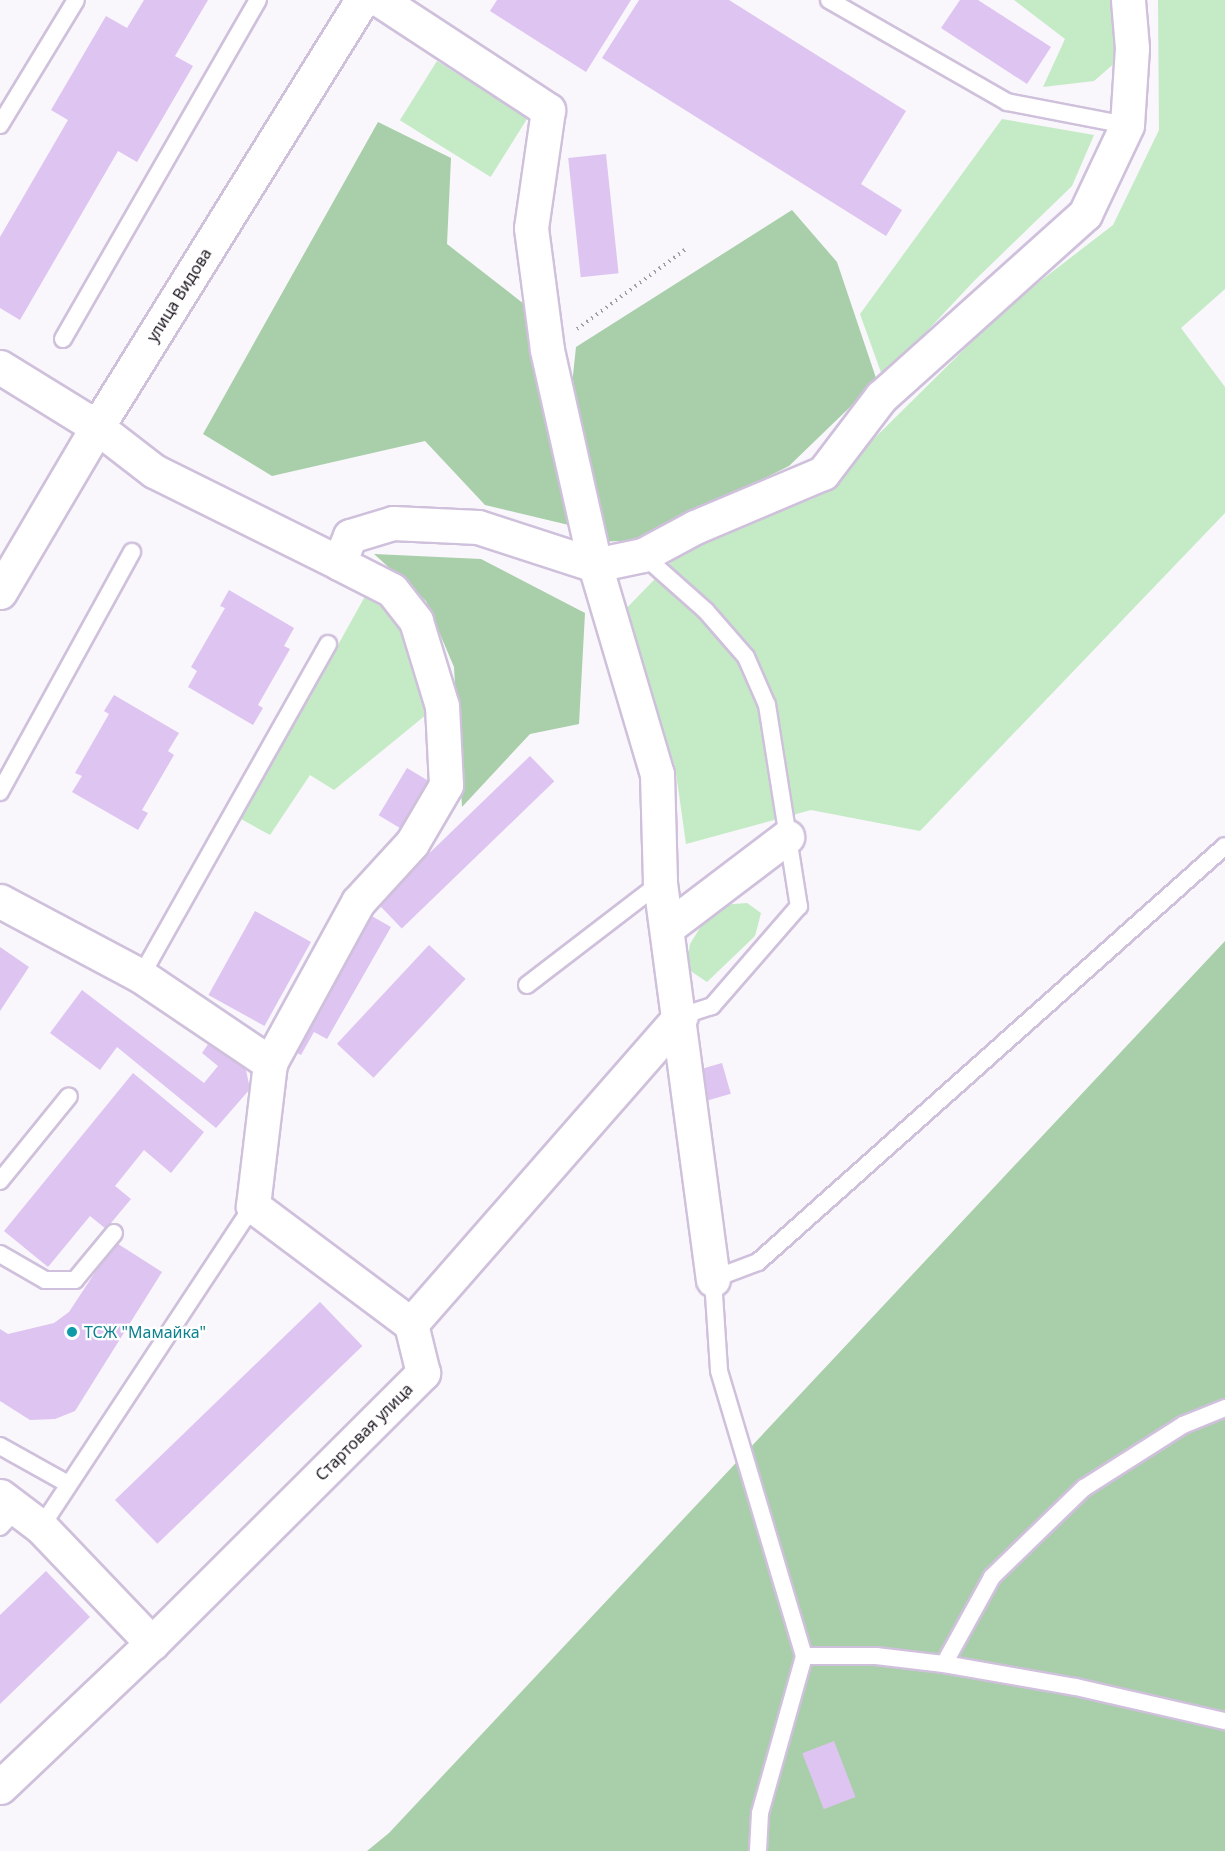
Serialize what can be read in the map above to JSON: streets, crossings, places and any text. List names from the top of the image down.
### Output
{
  "streets": {
    "street": ["улица Видова", "Стартовая улица"]
  },
  "places": ["ТСЖ \"Мамайка\""]
}
